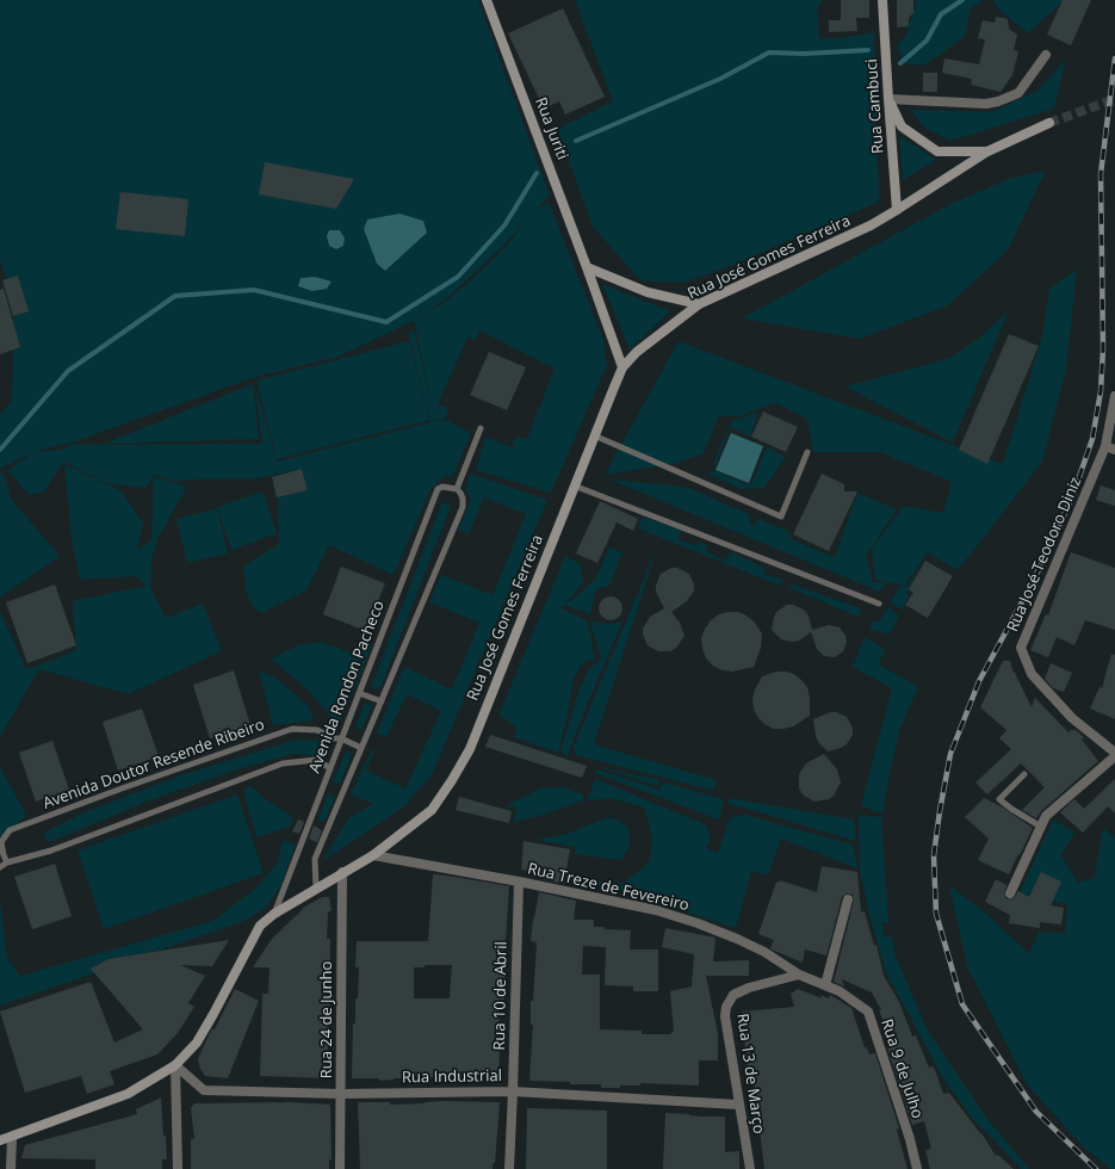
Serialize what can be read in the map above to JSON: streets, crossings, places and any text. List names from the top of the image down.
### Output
{
  "streets": {
    "street": [
      "Rua Cambuci",
      "Rua Juriti",
      "Rua José Gomes Ferreira",
      "Rua José Teodoro Diniz",
      "Rua Treze de Fevereiro",
      "Rua 10 de Abril",
      "Rua 24 de Junho",
      "Rua 9 de Julho",
      "Rua 13 de Março",
      "Rua Industrial"
    ],
    "lane": ["Avenida Rondon Pacheco", "Avenida Doutor Resende Ribeiro"]
  },
  "crossings": [
    ["Rua Cambuci", "Rua José Gomes Ferreira"],
    ["Rua Juriti", "Rua José Gomes Ferreira"],
    ["Rua José Gomes Ferreira", "Avenida Rondon Pacheco"],
    ["Rua José Gomes Ferreira", "Rua Treze de Fevereiro"],
    ["Rua José Gomes Ferreira", "Rua 24 de Junho"],
    ["Rua José Gomes Ferreira", "Rua Industrial"],
    ["Avenida Rondon Pacheco", "Avenida Doutor Resende Ribeiro"],
    ["Rua Treze de Fevereiro", "Rua 10 de Abril"],
    ["Rua Treze de Fevereiro", "Rua 9 de Julho"],
    ["Rua Treze de Fevereiro", "Rua 13 de Março"],
    ["Rua 10 de Abril", "Rua Industrial"],
    ["Rua 24 de Junho", "Rua Industrial"],
    ["Rua 13 de Março", "Rua Industrial"]
  ]
}
